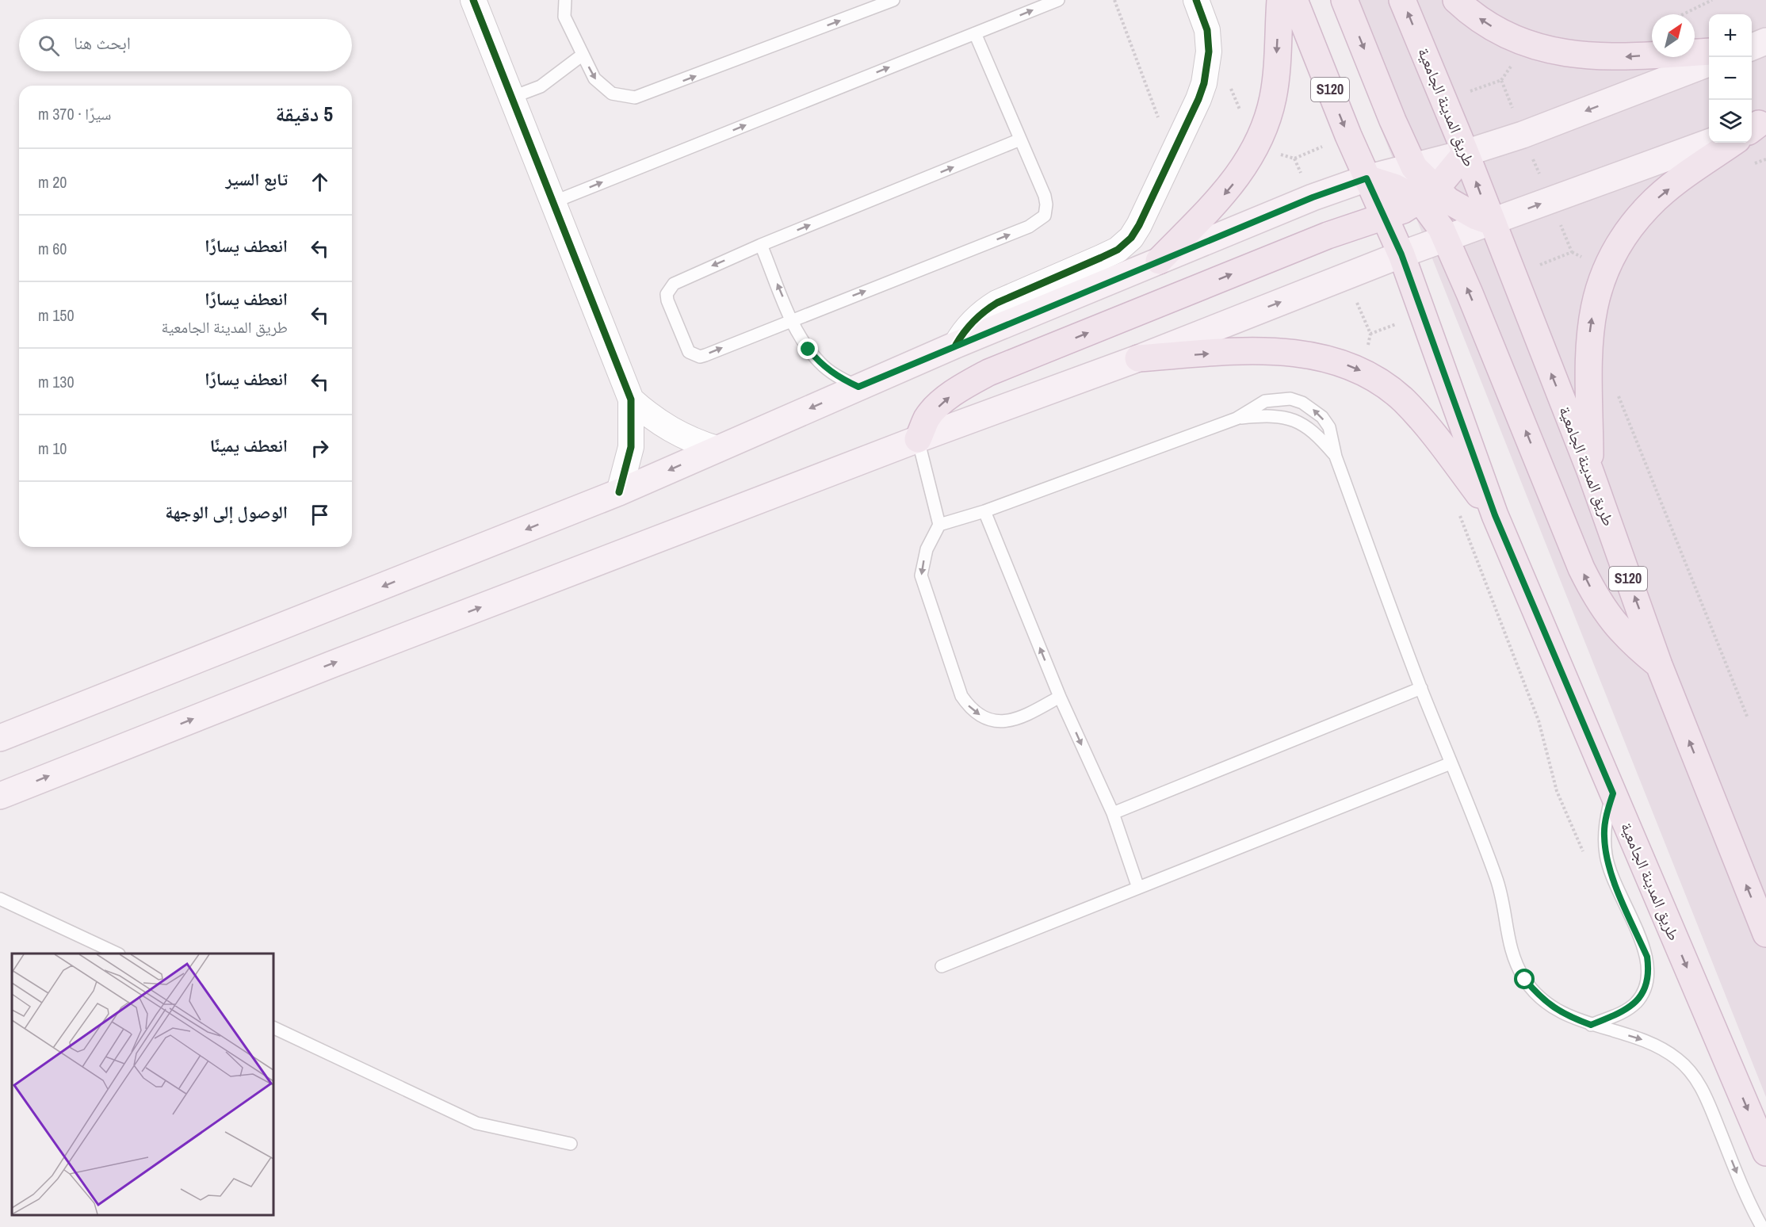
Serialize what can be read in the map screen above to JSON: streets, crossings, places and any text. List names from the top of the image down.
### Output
{
  "streets": {
    "main road": ["S120", "طريق المدينة الجامعية"]
  },
  "north": "top right",
  "page": {
    "map_buttons": ["+", "−"],
    "search": "ابحث هنا",
    "heading": ["5 دقيقة", "سيرًا · 370 m"],
    "list": [
      ["تابع السير", "20 m"],
      ["انعطف يسارًا", "60 m"],
      ["انعطف يسارًا", "طريق المدينة الجامعية", "150 m"],
      ["انعطف يسارًا", "130 m"],
      ["انعطف يمينًا", "10 m"],
      "الوصول إلى الوجهة"
    ]
  }
}
